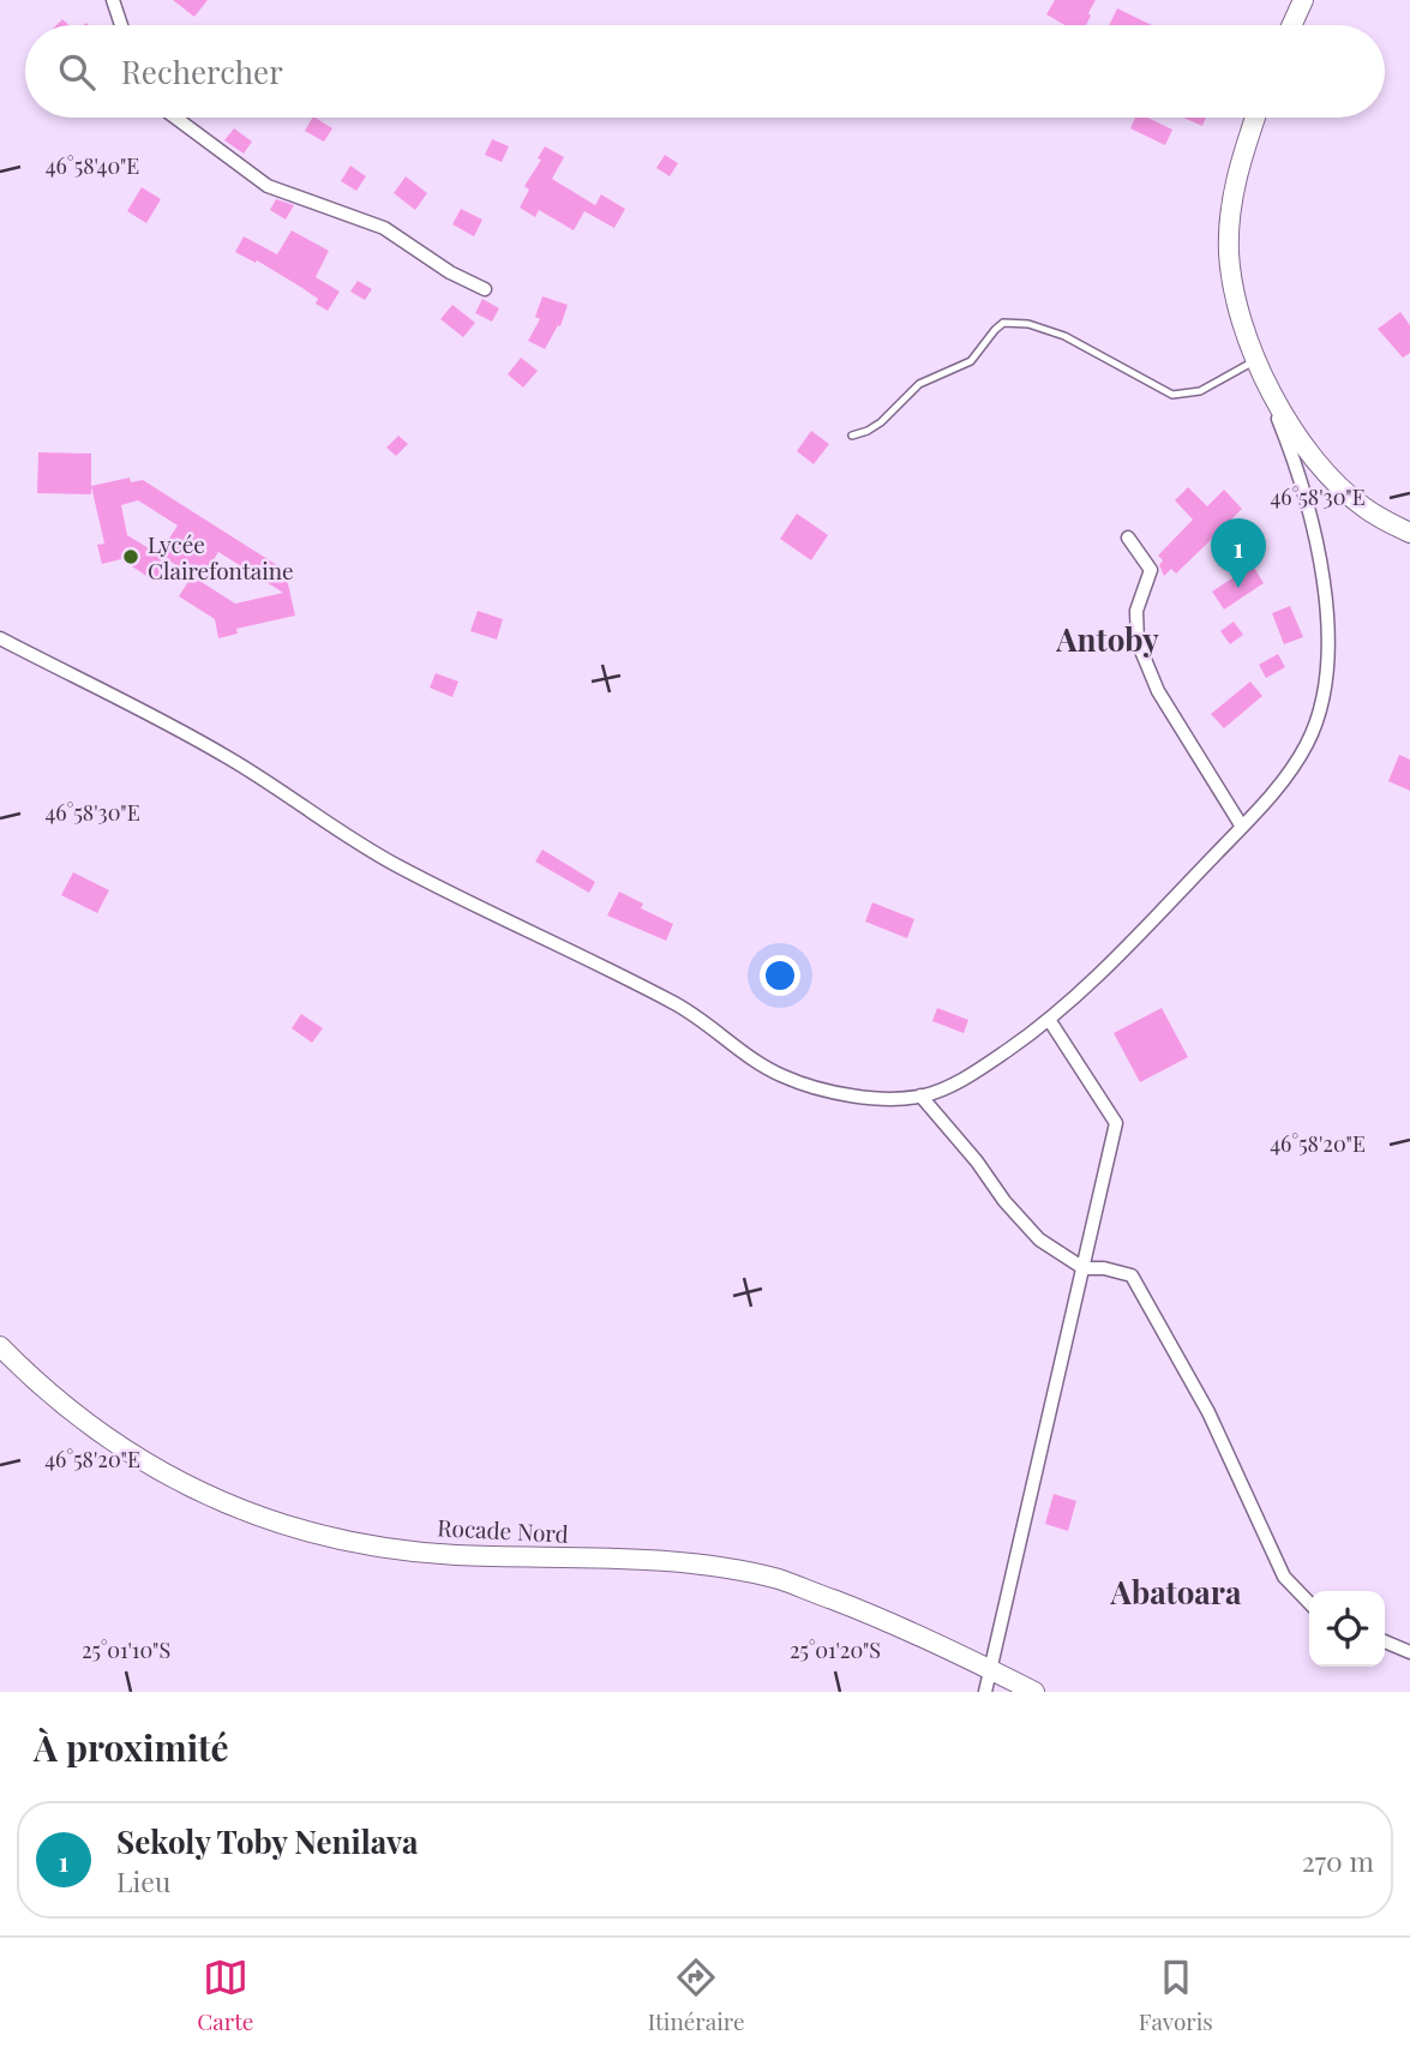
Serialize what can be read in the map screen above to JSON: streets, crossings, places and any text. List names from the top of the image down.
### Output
{
  "streets": {
    "main road": ["Rocade Nord"]
  },
  "districts": ["Antoby", "Abatoara"],
  "places": ["Lycée Clairefontaine"],
  "page": {
    "search": "Rechercher",
    "pins": "1",
    "heading": "À proximité",
    "list": [
      {
        "mark": "1",
        "name": "Sekoly Toby Nenilava",
        "note": "Lieu",
        "value": "270 m"
      }
    ],
    "nav": ["Carte", "Itinéraire", "Favoris"]
  },
  "coordinates": [
    "46°58'40\"E",
    "46°58'30\"E",
    "46°58'20\"E",
    "25°01'10\"S",
    "25°01'20\"S"
  ]
}
